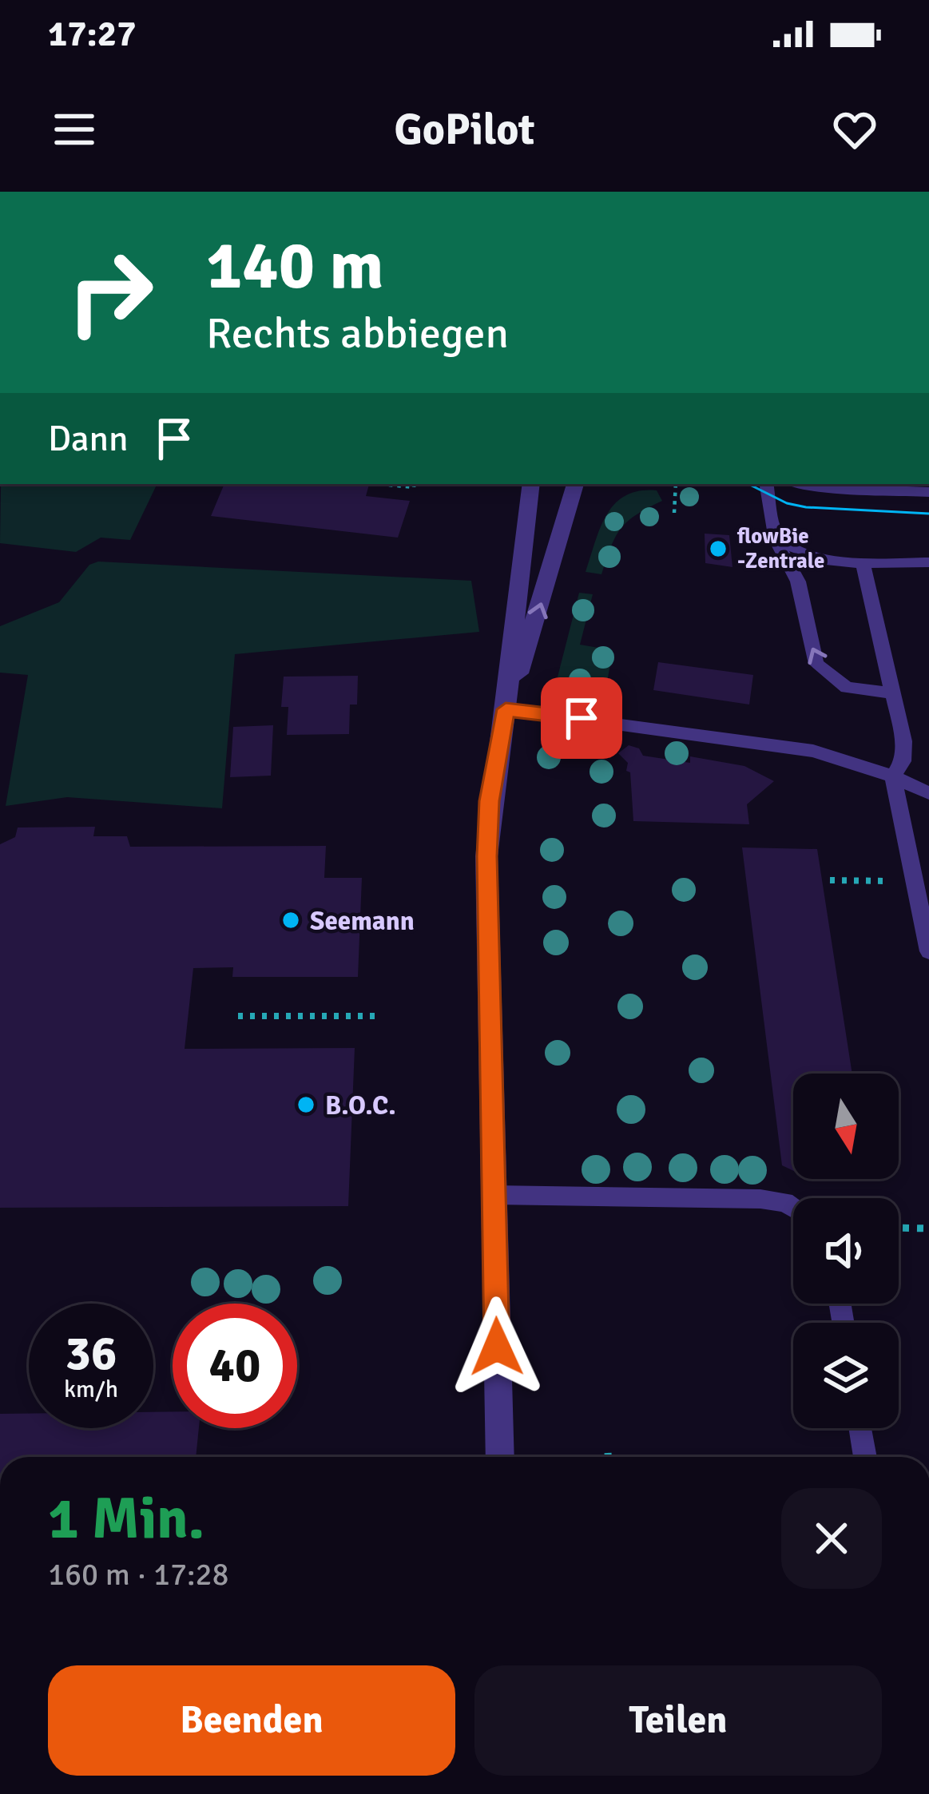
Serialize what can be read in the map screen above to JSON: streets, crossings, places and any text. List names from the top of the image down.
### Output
{
  "places": ["flowBie -Zentrale", "Seemann", "B.O.C."],
  "north": "bottom",
  "page": {
    "status": "17:27",
    "header": "GoPilot",
    "turn": ["140 m", "Rechts abbiegen"],
    "then": "Dann",
    "speed": "36 km/h",
    "limit": "40",
    "heading": ["1 Min.", "160 m · 17:28"],
    "buttons": ["Beenden", "Teilen"]
  }
}
